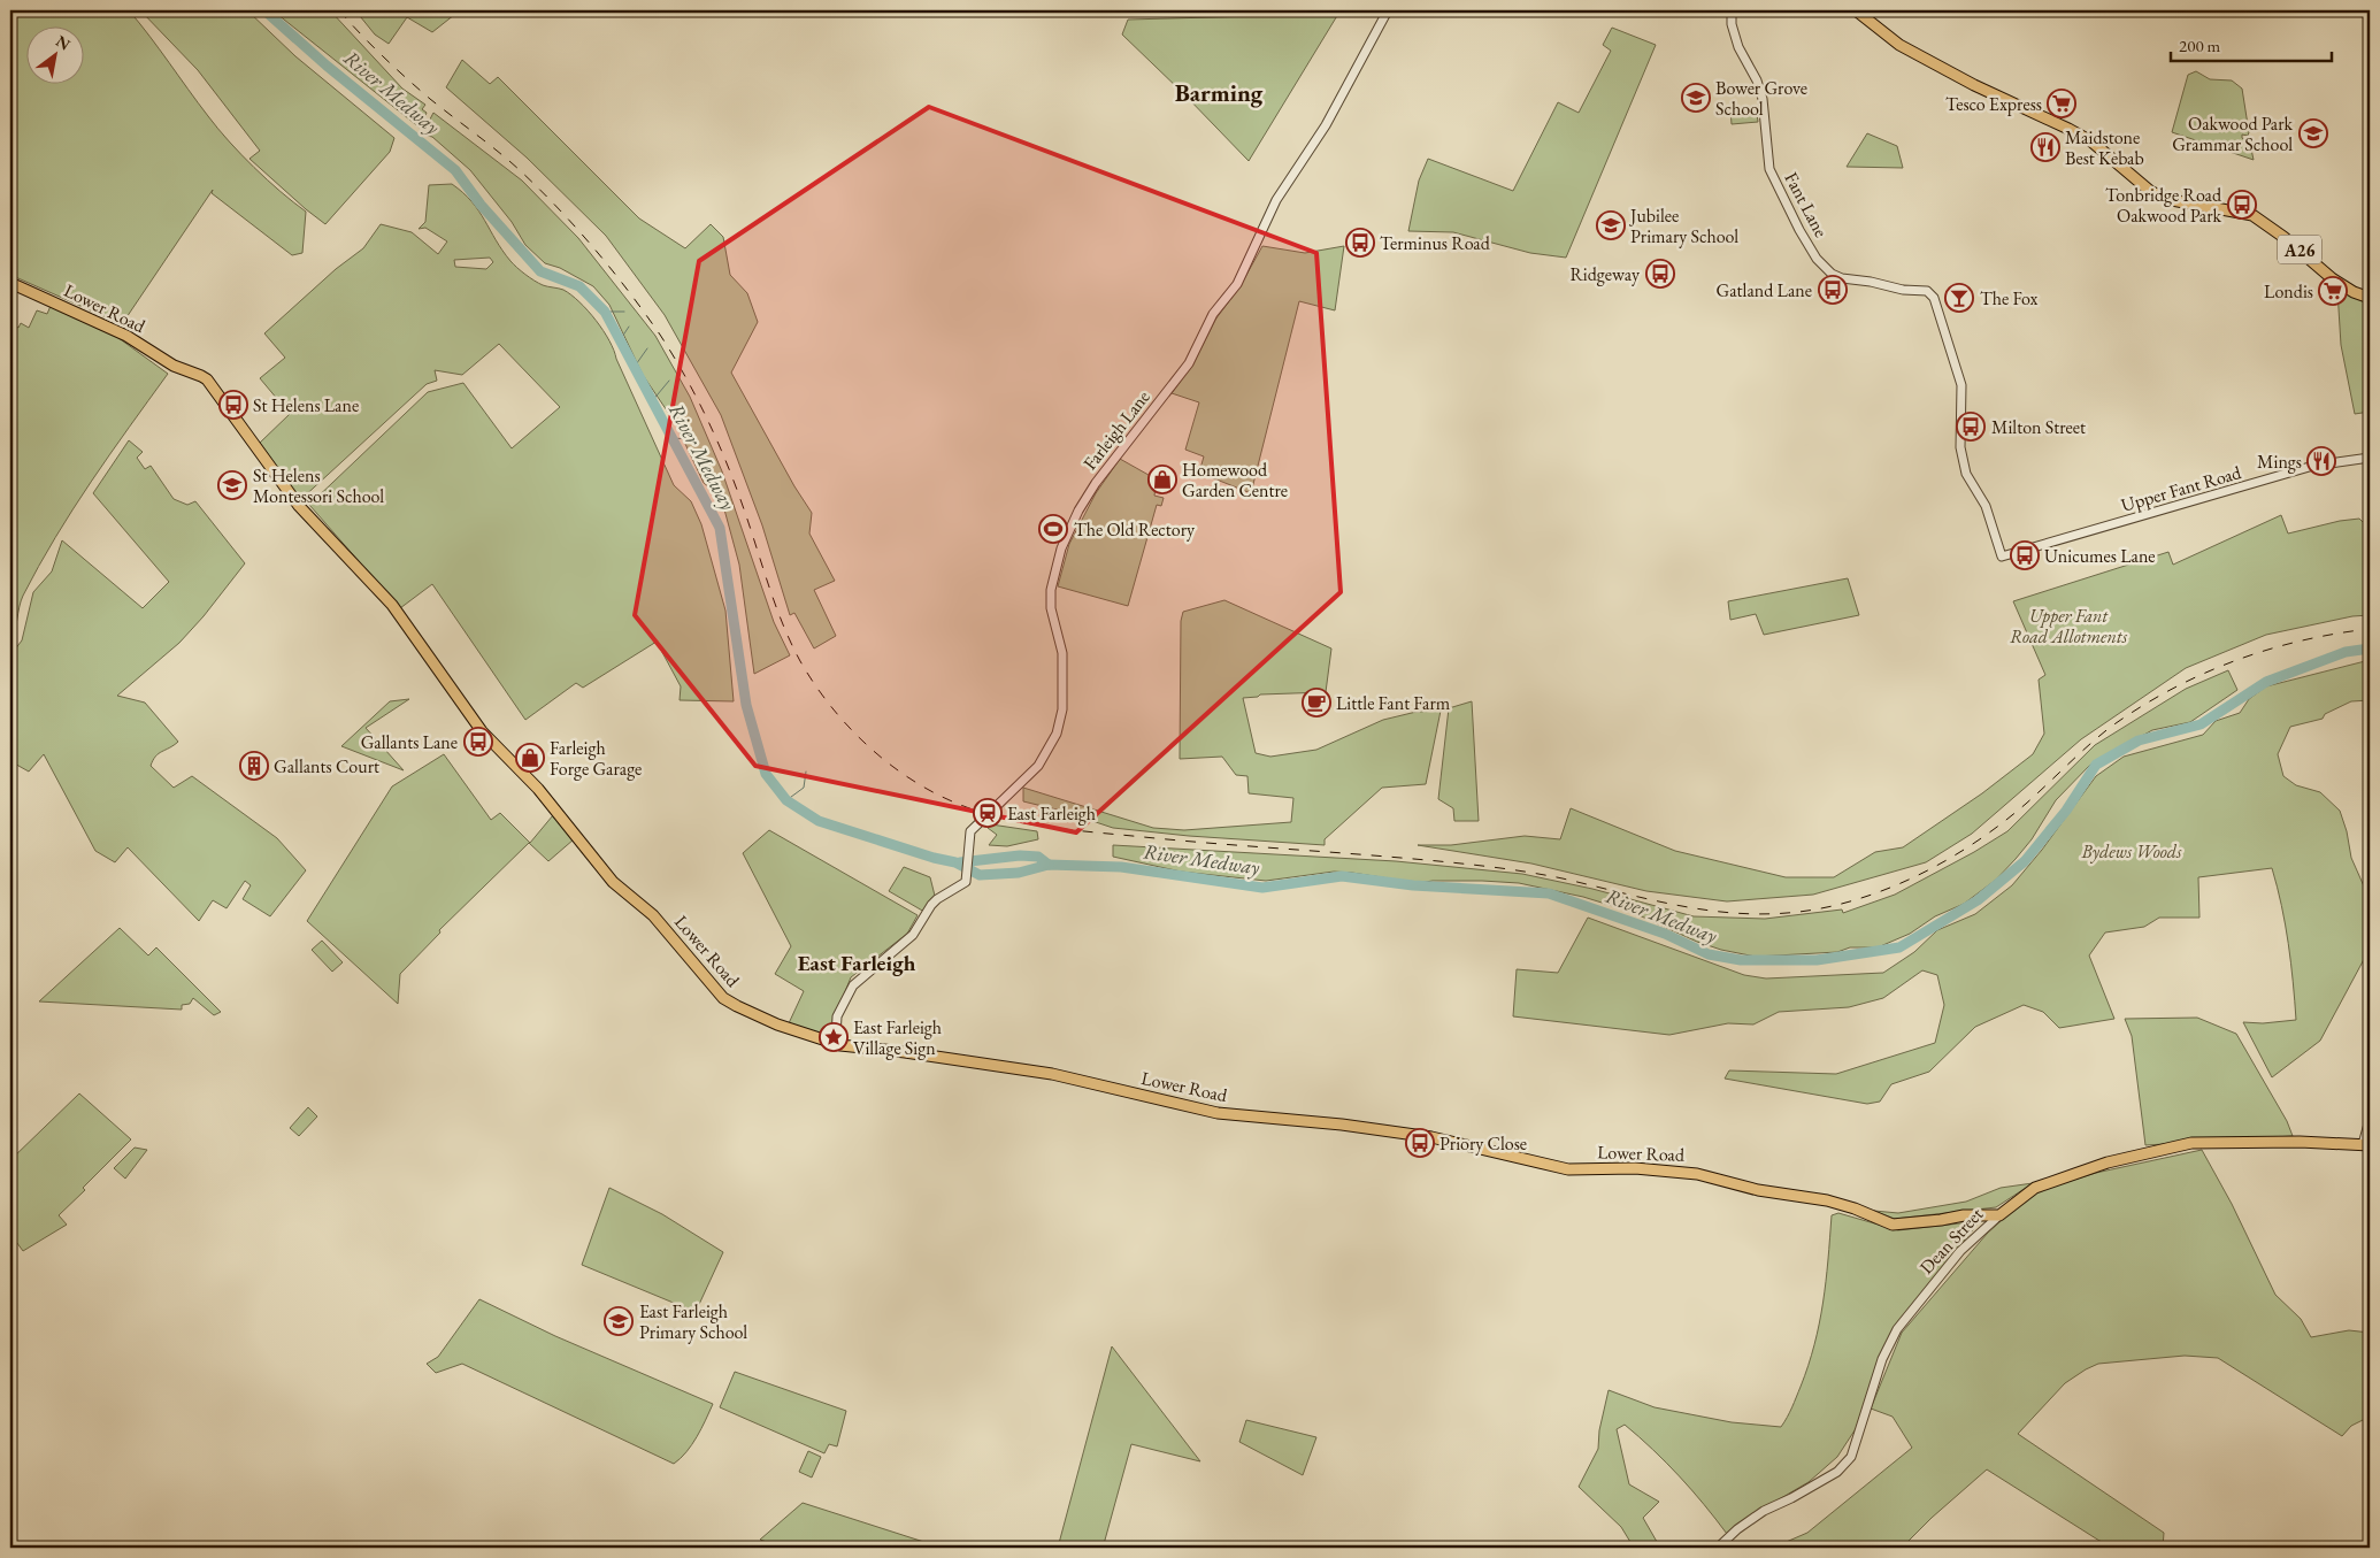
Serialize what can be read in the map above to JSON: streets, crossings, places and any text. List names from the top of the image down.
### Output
{
  "streets": {
    "main road": ["A26", "Lower Road", "Dean Street"],
    "street": ["Fant Lane", "Farleigh Lane", "Upper Fant Road"]
  },
  "crossings": [
    ["Fant Lane", "Upper Fant Road"],
    ["Lower Road", "Dean Street"]
  ],
  "districts": ["Barming", "East Farleigh"],
  "water": ["River Medway"],
  "parks": ["Upper Fant Road Allotments", "Bydews Woods"],
  "places": {
    "school or university": [
      "Bower Grove School",
      "Oakwood Park Grammar School",
      "Jubilee Primary School",
      "St Helens Montessori School",
      "East Farleigh Primary School"
    ],
    "supermarket": ["Tesco Express", "Londis"],
    "restaurant": ["Maidstone Best Kebab", "Mings"],
    "bus stop": [
      "Tonbridge Road Oakwood Park",
      "Terminus Road",
      "Ridgeway",
      "Gatland Lane",
      "St Helens Lane",
      "Milton Street",
      "Unicumes Lane",
      "Gallants Lane",
      "Priory Close"
    ],
    "bar": ["The Fox"],
    "shop": ["Homewood Garden Centre", "Farleigh Forge Garage"],
    "sports": ["The Old Rectory"],
    "cafe": ["Little Fant Farm"],
    "building": ["Gallants Court"],
    "station": ["East Farleigh"],
    "place": ["East Farleigh Village Sign"]
  },
  "scale_bar": "200 m",
  "north": "top right"
}
